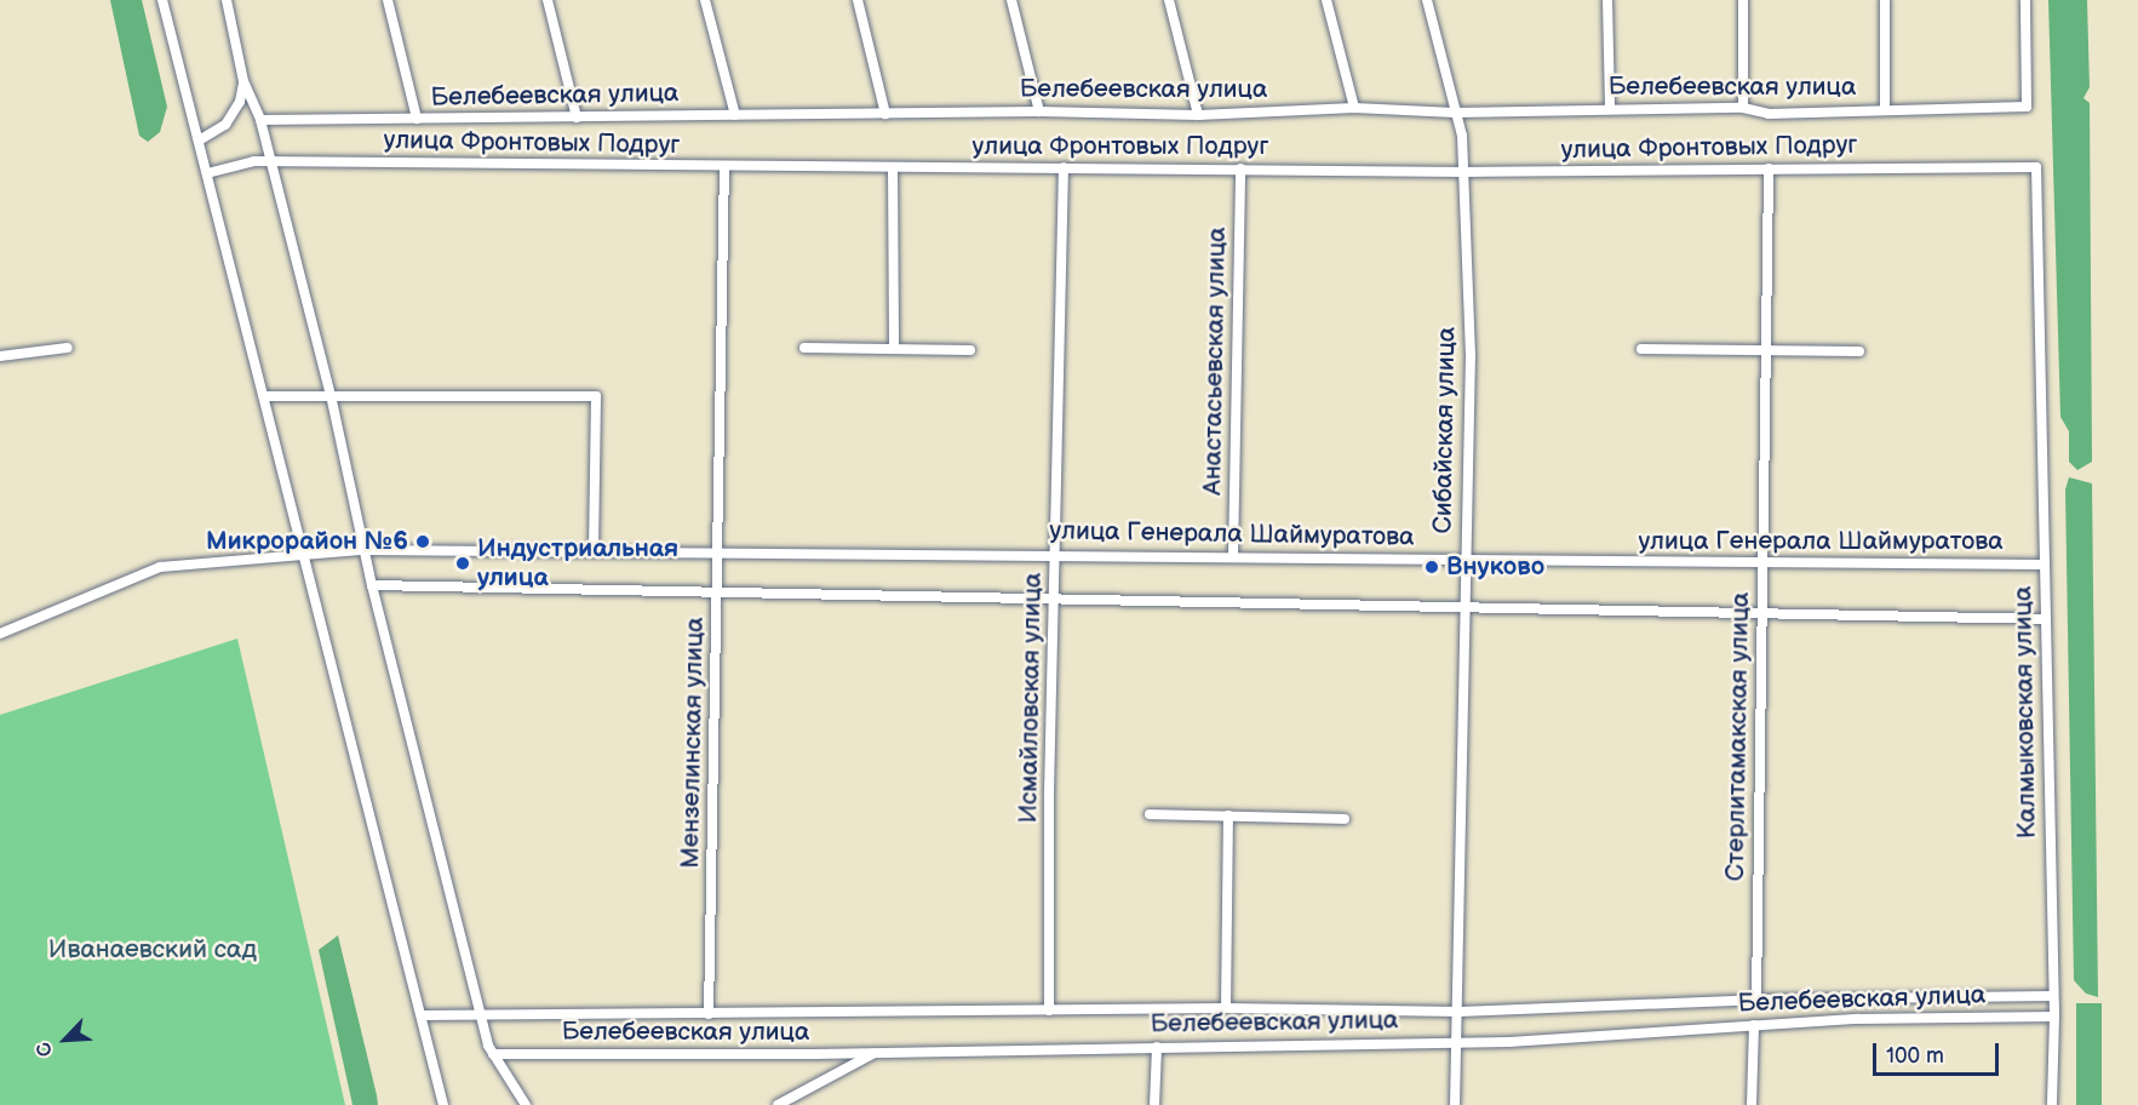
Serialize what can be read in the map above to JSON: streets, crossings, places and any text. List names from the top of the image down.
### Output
{
  "streets": {
    "street": [
      "Белебеевская улица",
      "улица Фронтовых Подруг",
      "Анастасьевская улица",
      "Сибайская улица",
      "улица Генерала Шаймуратова",
      "Исмайловская улица",
      "Калмыковская улица",
      "Стерлитамакская улица",
      "Мензелинская улица"
    ]
  },
  "crossings": [
    ["Белебеевская улица", "Сибайская улица"],
    ["Белебеевская улица", "Исмайловская улица"],
    ["Белебеевская улица", "Калмыковская улица"],
    ["Белебеевская улица", "Стерлитамакская улица"],
    ["Белебеевская улица", "Мензелинская улица"],
    ["улица Фронтовых Подруг", "Анастасьевская улица"],
    ["улица Фронтовых Подруг", "Сибайская улица"],
    ["улица Фронтовых Подруг", "Исмайловская улица"],
    ["улица Фронтовых Подруг", "Калмыковская улица"],
    ["улица Фронтовых Подруг", "Стерлитамакская улица"],
    ["улица Фронтовых Подруг", "Мензелинская улица"],
    ["Анастасьевская улица", "улица Генерала Шаймуратова"],
    ["Сибайская улица", "улица Генерала Шаймуратова"],
    ["улица Генерала Шаймуратова", "Исмайловская улица"],
    ["улица Генерала Шаймуратова", "Калмыковская улица"],
    ["улица Генерала Шаймуратова", "Стерлитамакская улица"],
    ["улица Генерала Шаймуратова", "Мензелинская улица"]
  ],
  "parks": ["Иванаевский сад"],
  "places": ["Микрорайон №6", "Индустриальная улица", "Внуково"],
  "scale_bar": "100 m",
  "north": "bottom left"
}
